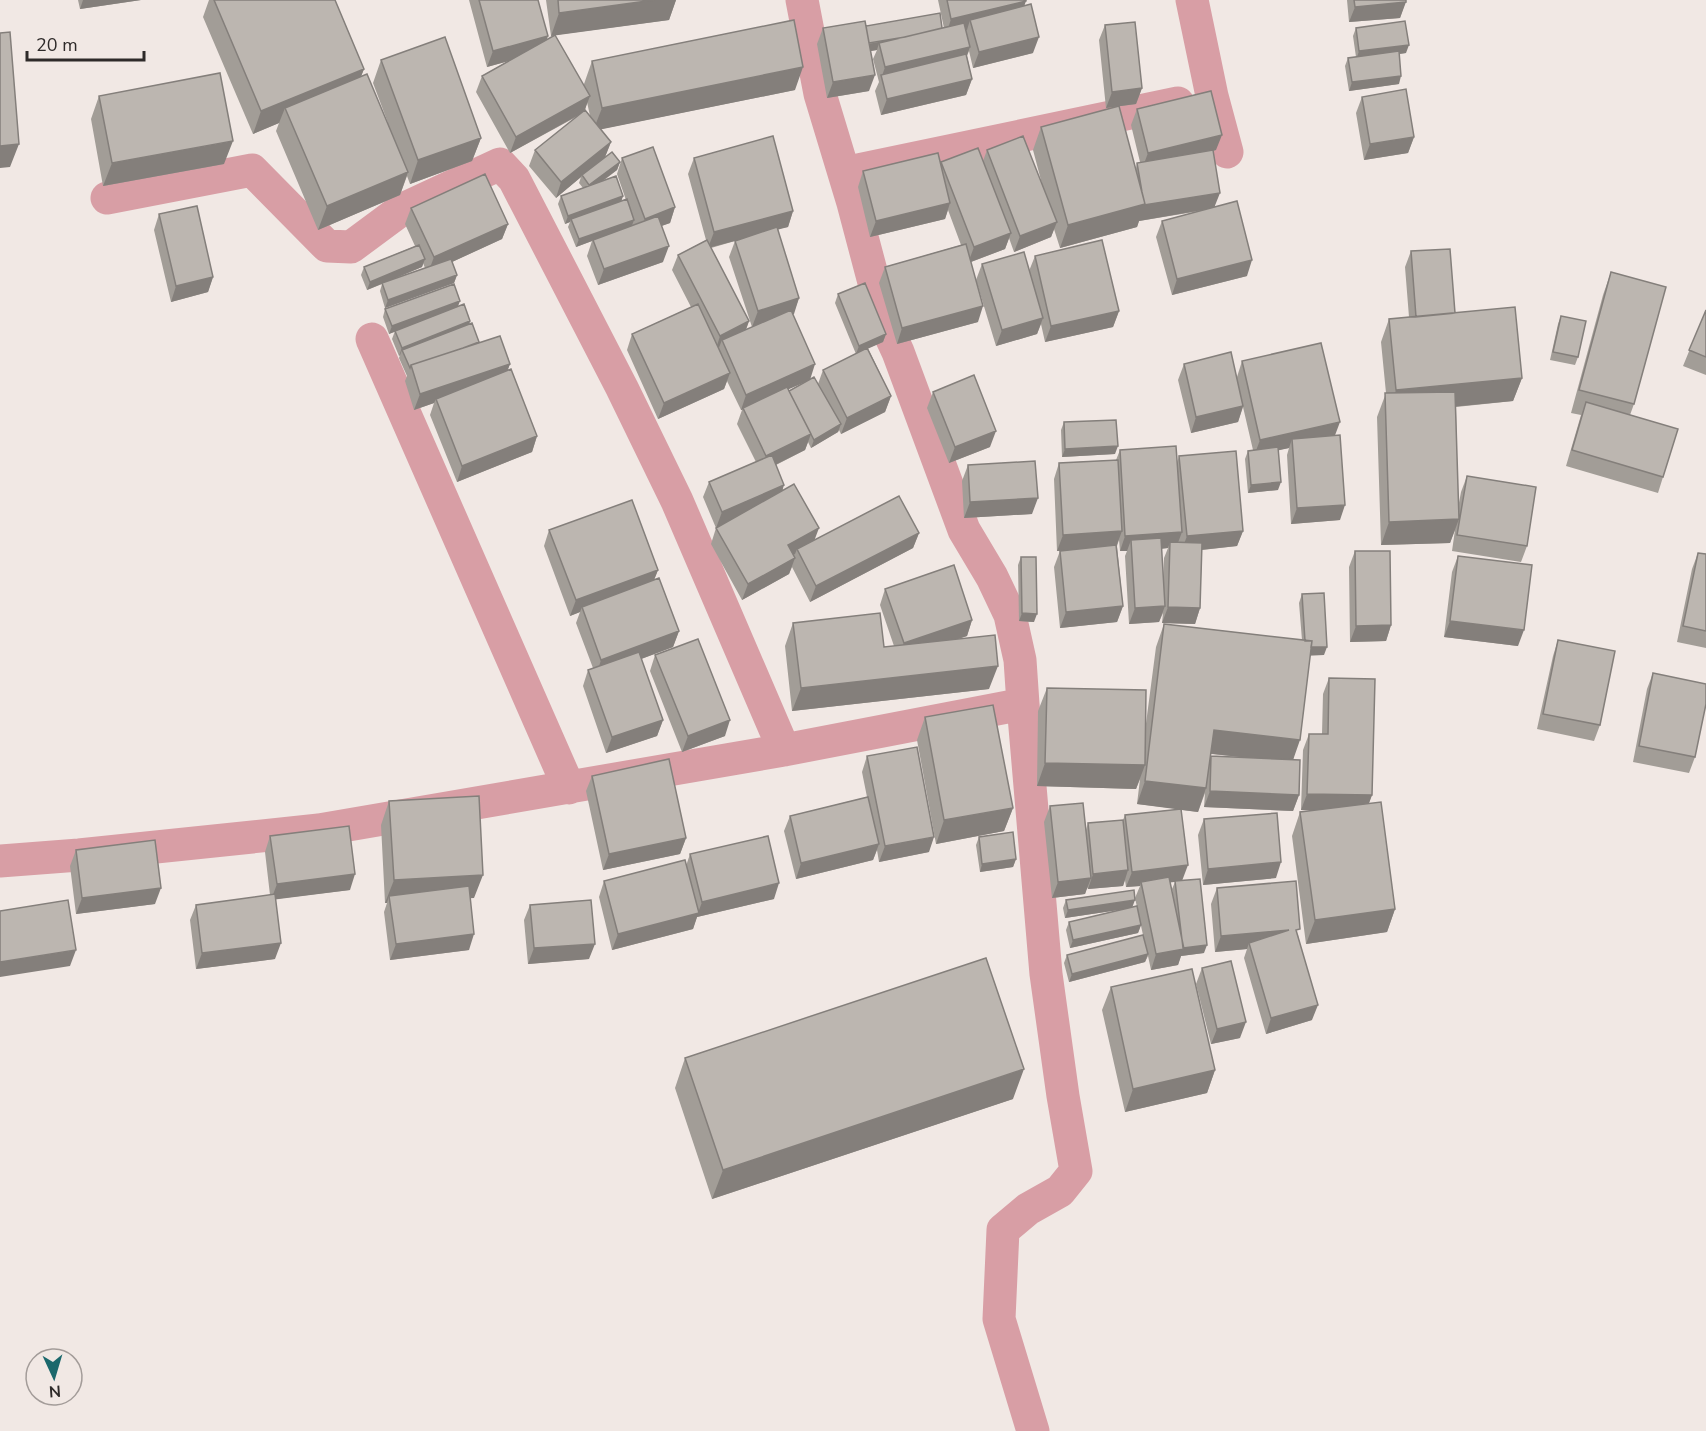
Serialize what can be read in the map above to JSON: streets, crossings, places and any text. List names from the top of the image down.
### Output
{
  "scale_bar": "20 m",
  "north": "bottom"
}
